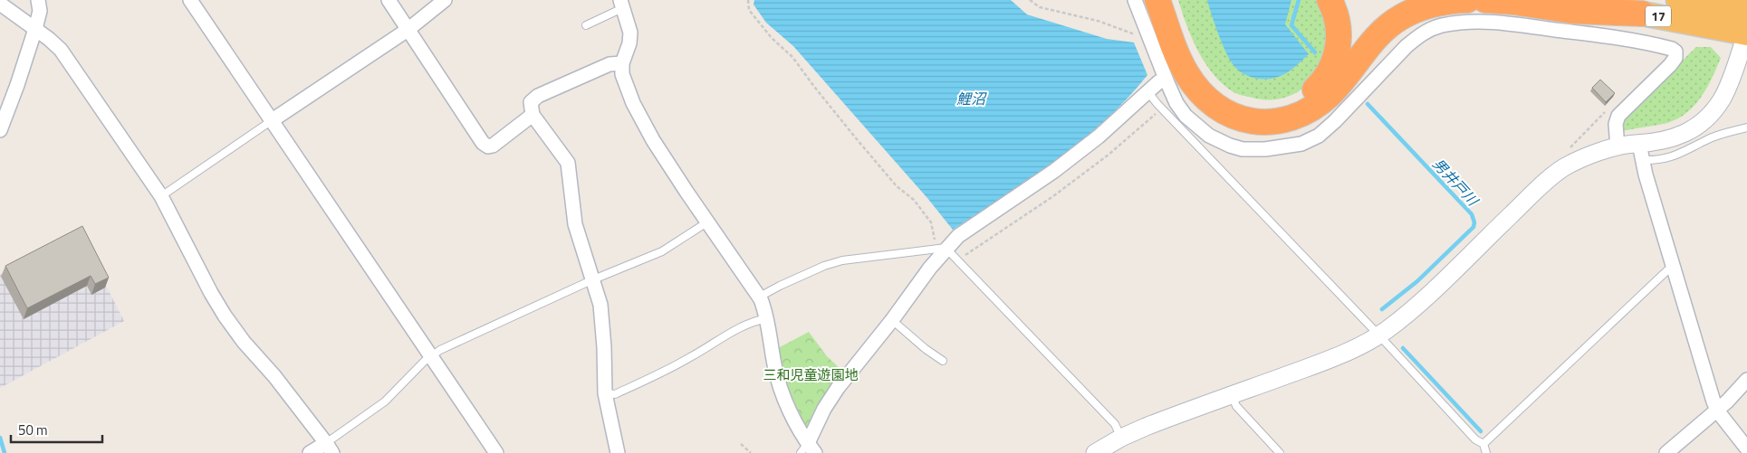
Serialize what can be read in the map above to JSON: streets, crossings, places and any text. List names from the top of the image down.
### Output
{
  "streets": {
    "highway": ["17"]
  },
  "water": ["鯉沼", "男井戸川"],
  "parks": ["三和児童遊園地"],
  "scale_bar": "50 m"
}
